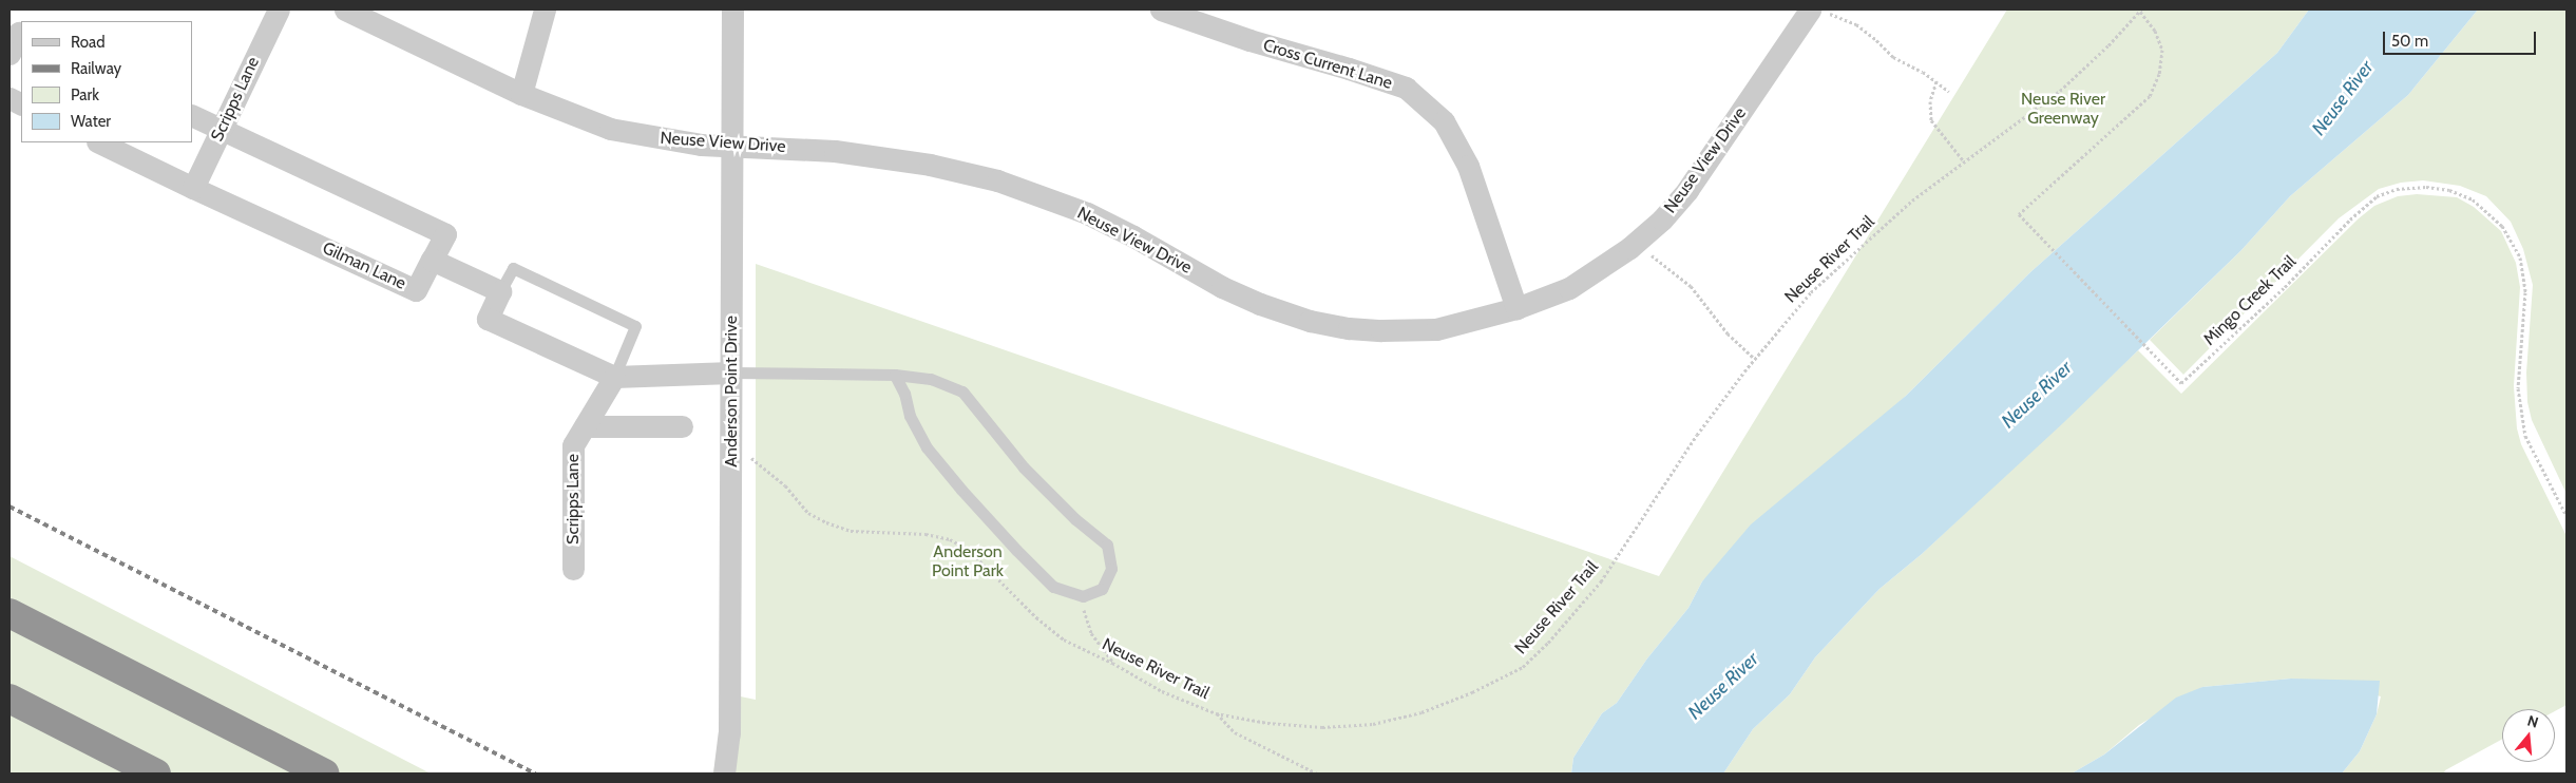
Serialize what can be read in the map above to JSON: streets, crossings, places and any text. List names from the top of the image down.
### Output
{
  "streets": {
    "street": [
      "Cross Current Lane",
      "Scripps Lane",
      "Neuse View Drive",
      "Gilman Lane",
      "Anderson Point Drive"
    ],
    "path": ["Neuse River Trail", "Mingo Creek Trail"]
  },
  "crossings": [
    ["Cross Current Lane", "Neuse View Drive"],
    ["Scripps Lane", "Gilman Lane"],
    ["Neuse View Drive", "Anderson Point Drive"],
    ["Neuse River Trail", "Mingo Creek Trail"]
  ],
  "water": ["Neuse River"],
  "parks": ["Neuse River Greenway", "Anderson Point Park"],
  "legend": [
    "Road",
    "Railway",
    "Park",
    "Water"
  ],
  "scale_bar": "50 m",
  "north": "top"
}
